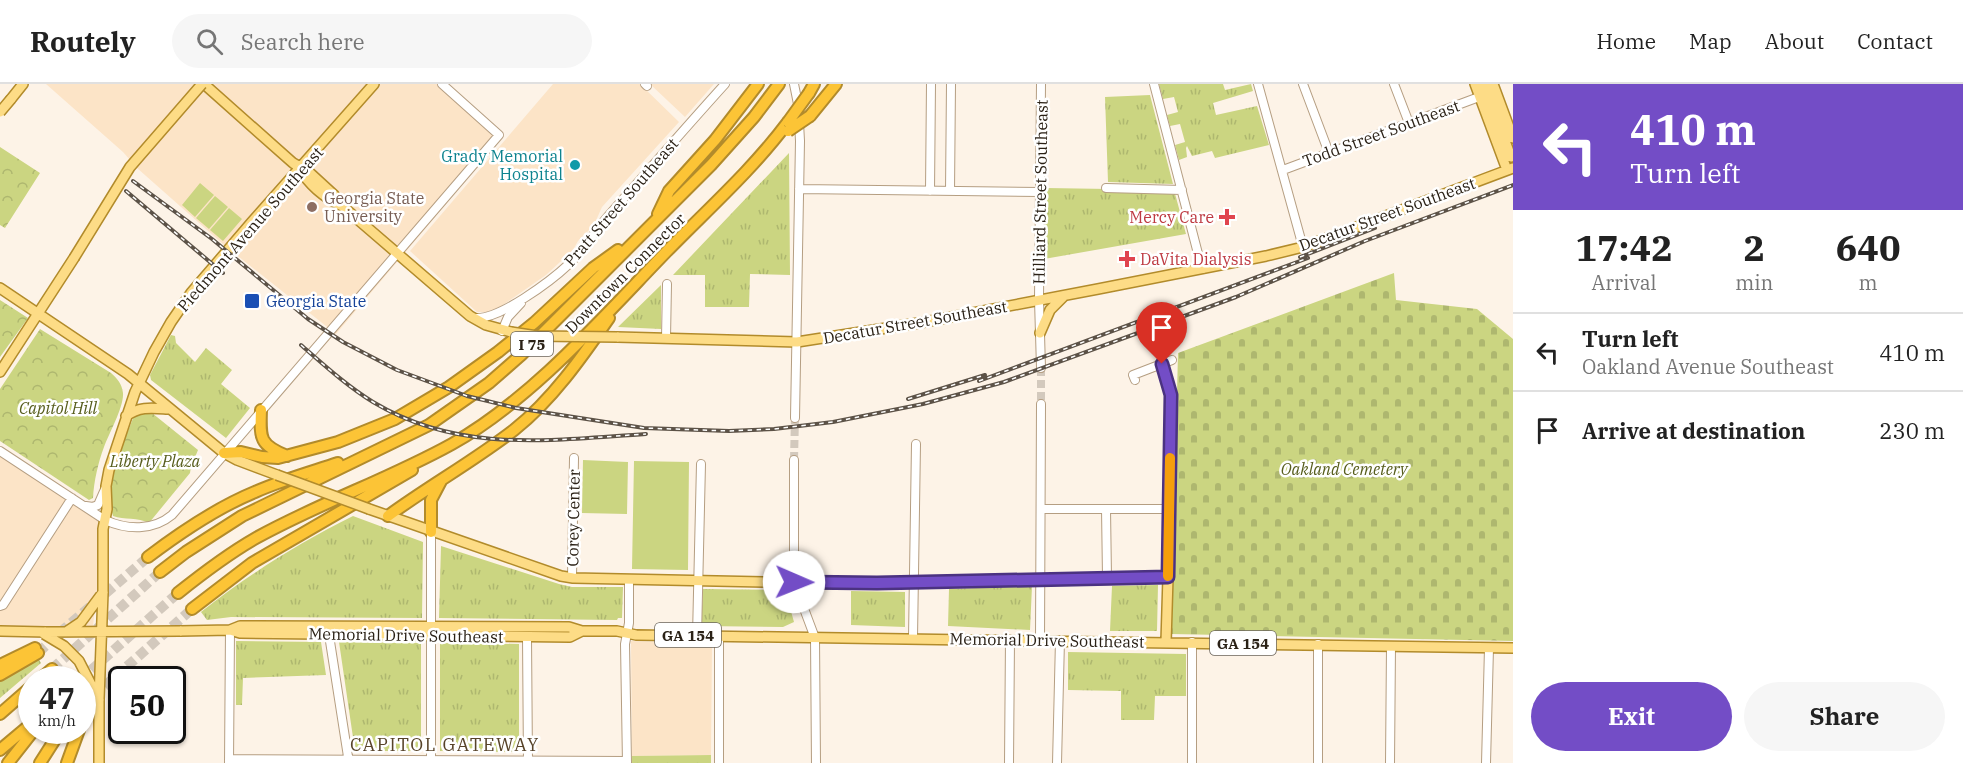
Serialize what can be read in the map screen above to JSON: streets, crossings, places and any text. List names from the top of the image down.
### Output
{
  "streets": {
    "highway": ["Downtown Connector", "I 75"],
    "main road": [
      "Decatur Street Southeast",
      "Piedmont Avenue Southeast",
      "Memorial Drive Southeast",
      "GA 154"
    ],
    "street": [
      "Todd Street Southeast",
      "Hilliard Street Southeast",
      "Pratt Street Southeast",
      "Corey Center"
    ]
  },
  "crossings": [
    ["Hilliard Street Southeast", "Decatur Street Southeast"],
    ["Pratt Street Southeast", "Decatur Street Southeast"],
    ["Decatur Street Southeast", "Piedmont Avenue Southeast"],
    ["Piedmont Avenue Southeast", "Memorial Drive Southeast"]
  ],
  "districts": ["CAPITOL GATEWAY"],
  "parks": ["Capitol Hill", "Liberty Plaza", "Oakland Cemetery"],
  "places": {
    "other": ["Grady Memorial Hospital", "Georgia State University"],
    "health": ["Mercy Care", "DaVita Dialysis"],
    "transit": ["Georgia State"]
  },
  "page": {
    "header": "Routely",
    "search": "Search here",
    "nav": [
      "Home",
      "Map",
      "About",
      "Contact"
    ],
    "turn": ["410 m", "Turn left"],
    "eta": [
      "17:42",
      "Arrival",
      "2",
      "min",
      "640",
      "m"
    ],
    "list": [
      {
        "name": "Turn left",
        "note": "Oakland Avenue Southeast",
        "value": "410 m"
      },
      {
        "name": "Arrive at destination",
        "value": "230 m"
      }
    ],
    "speed": "47 km/h",
    "limit": "50",
    "buttons": ["Exit", "Share"]
  }
}
